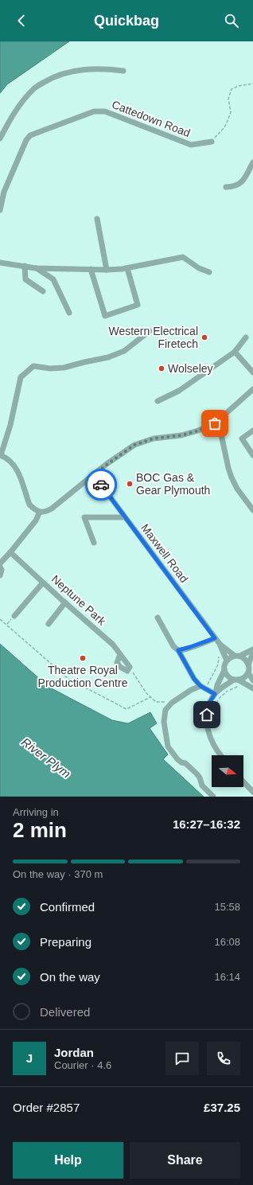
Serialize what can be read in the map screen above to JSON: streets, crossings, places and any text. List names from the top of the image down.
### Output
{
  "streets": {
    "street": ["Cattedown Road", "Maxwell Road", "Neptune Park"]
  },
  "water": ["River Plym"],
  "places": [
    "Western Electrical Firetech",
    "Wolseley",
    "BOC Gas & Gear Plymouth",
    "Theatre Royal Production Centre"
  ],
  "north": "right",
  "page": {
    "header": "Quickbag",
    "heading": ["2 min", "Arriving in", "16:27–16:32"],
    "panel": [
      "Jordan",
      "Courier · 4.6",
      "Order #2857",
      "£37.25"
    ],
    "bar": "On the way · 370 m",
    "list": [
      ["Confirmed", "15:58"],
      ["Preparing", "16:08"],
      ["On the way", "16:14"],
      "Delivered"
    ],
    "round": "J",
    "buttons": ["Help", "Share"]
  }
}
